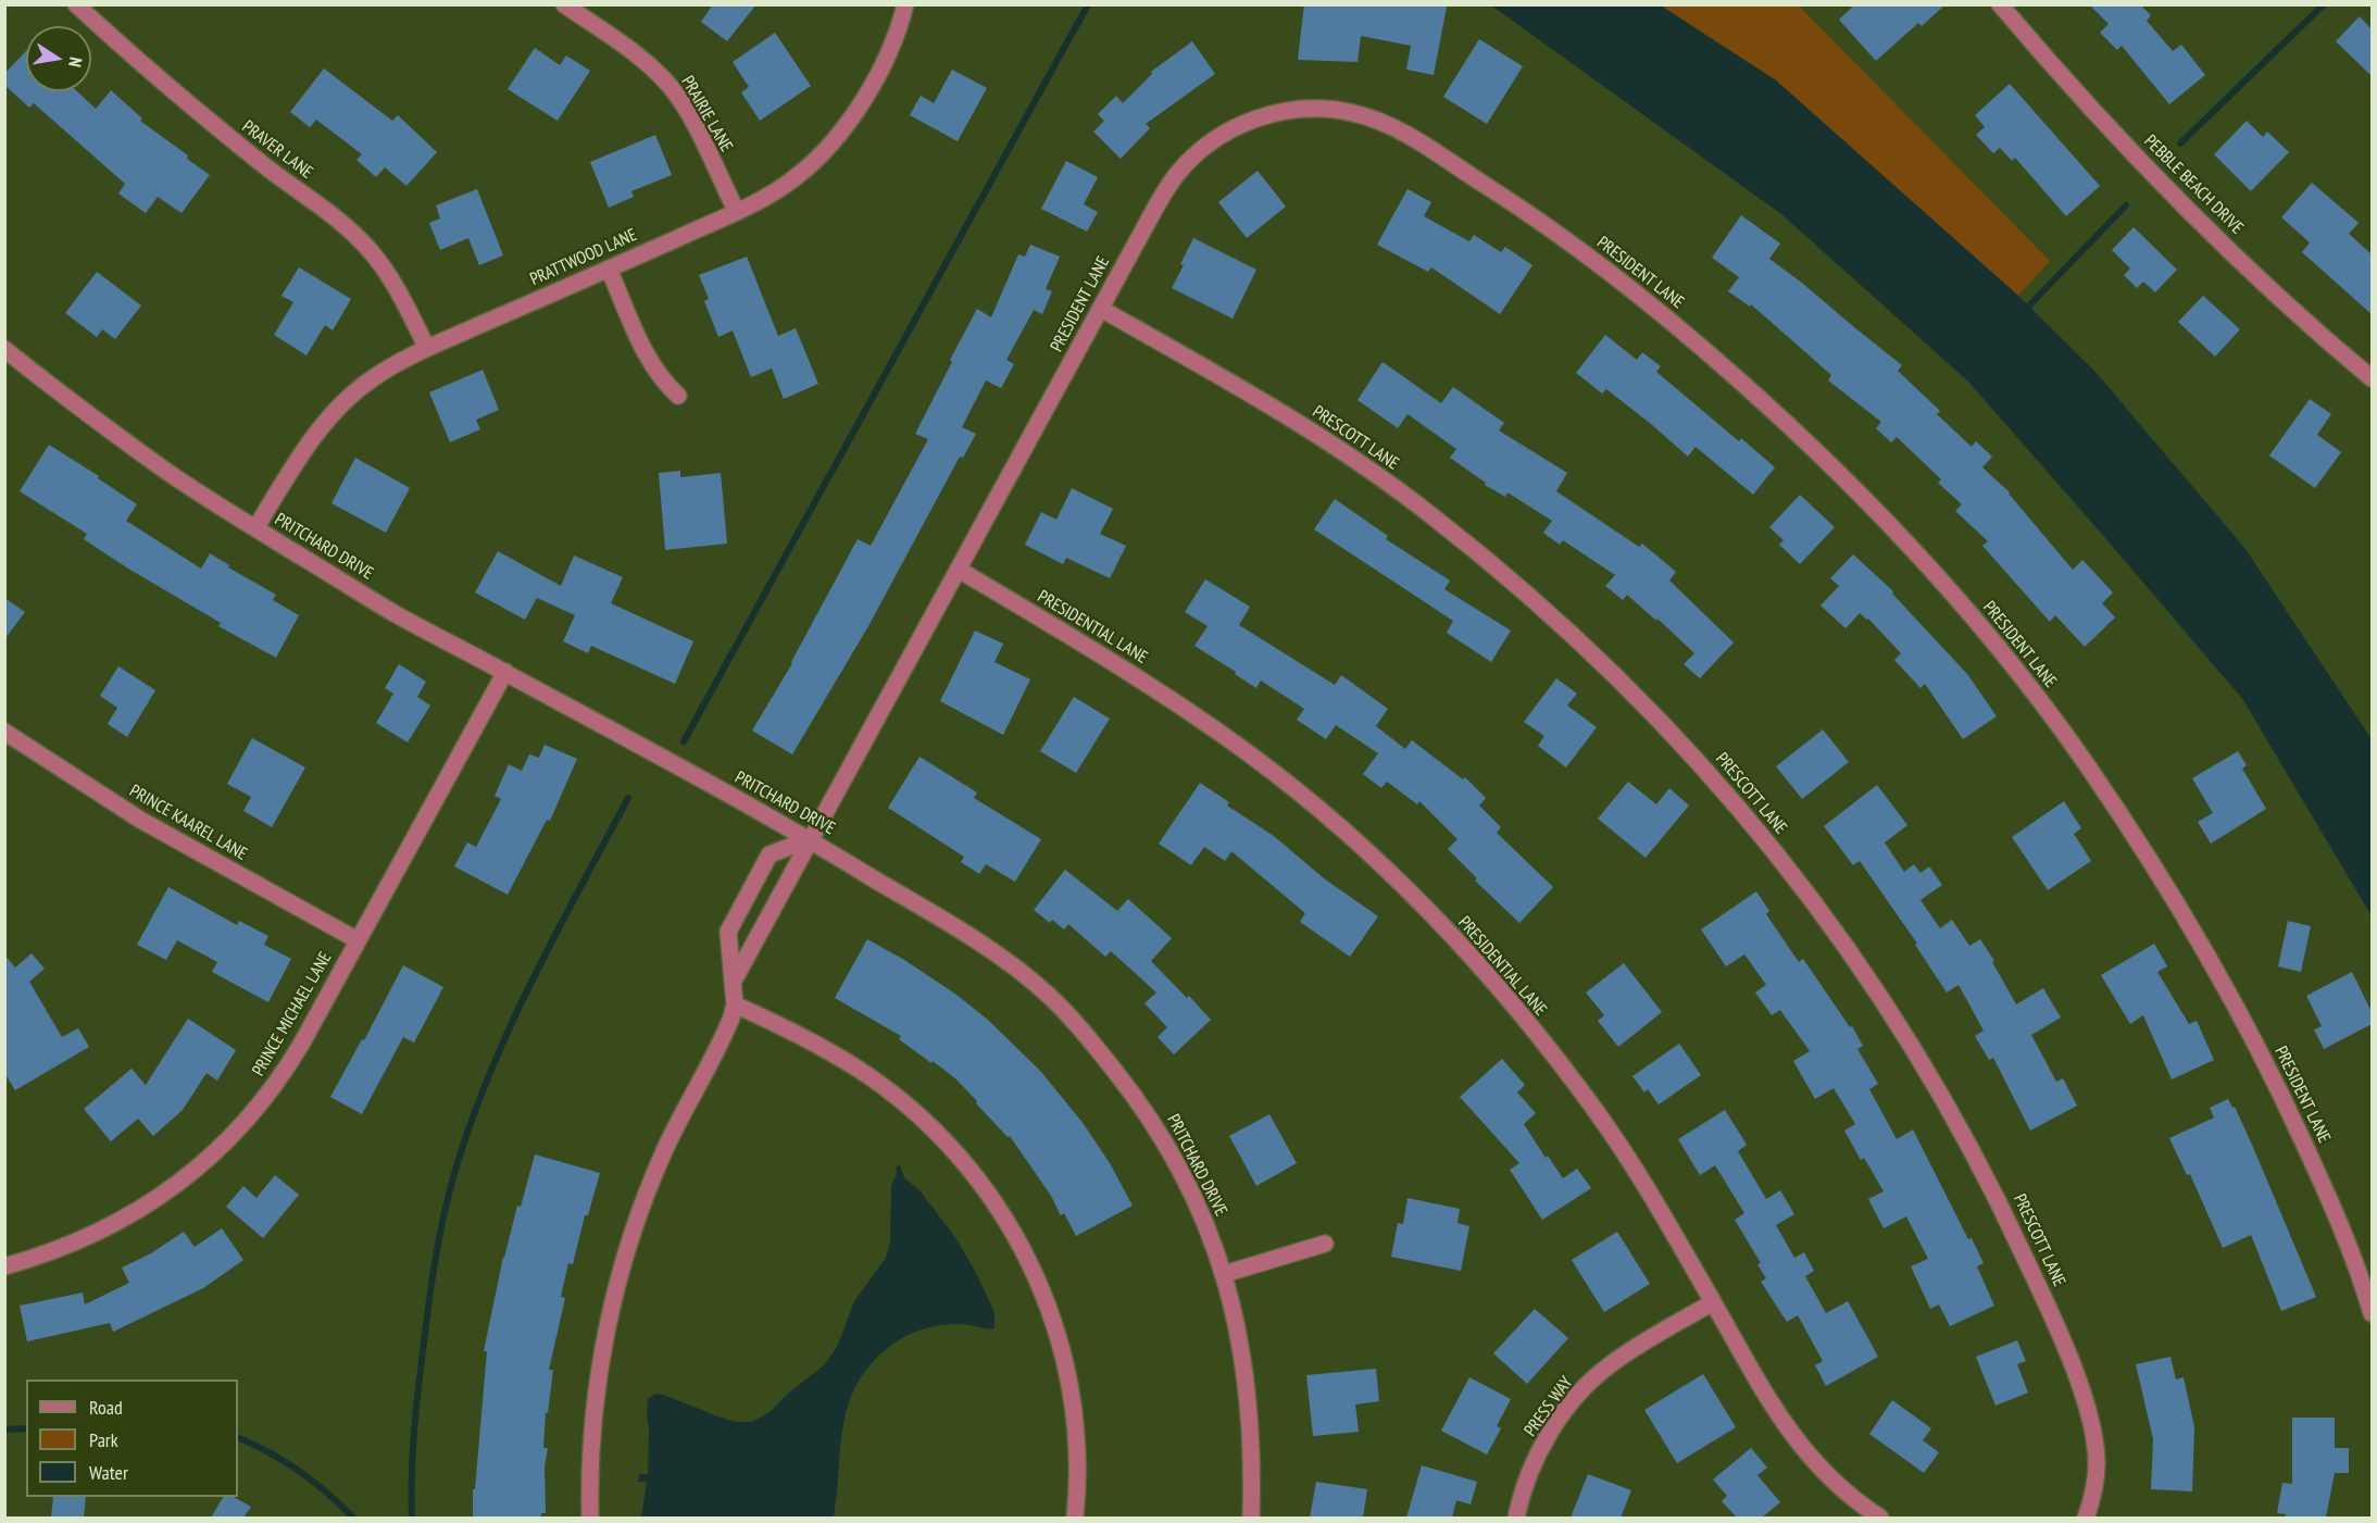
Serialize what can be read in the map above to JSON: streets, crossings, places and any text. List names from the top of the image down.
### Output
{
  "streets": {
    "street": [
      "PRAIRIE LANE",
      "PRAVER LANE",
      "PEBBLE BEACH DRIVE",
      "PRATTWOOD LANE",
      "PRESIDENT LANE",
      "PRESCOTT LANE",
      "PRITCHARD DRIVE",
      "PRESIDENTIAL LANE",
      "PRINCE KAAREL LANE",
      "PRINCE MICHAEL LANE",
      "PRESS WAY"
    ]
  },
  "crossings": [
    ["PRAIRIE LANE", "PRATTWOOD LANE"],
    ["PRAVER LANE", "PRATTWOOD LANE"],
    ["PRATTWOOD LANE", "PRITCHARD DRIVE"],
    ["PRESIDENT LANE", "PRESCOTT LANE"],
    ["PRESIDENT LANE", "PRITCHARD DRIVE"],
    ["PRESIDENT LANE", "PRESIDENTIAL LANE"],
    ["PRITCHARD DRIVE", "PRINCE MICHAEL LANE"],
    ["PRESIDENTIAL LANE", "PRESS WAY"],
    ["PRINCE KAAREL LANE", "PRINCE MICHAEL LANE"]
  ],
  "legend": ["Road", "Park", "Water"],
  "north": "right"
}
